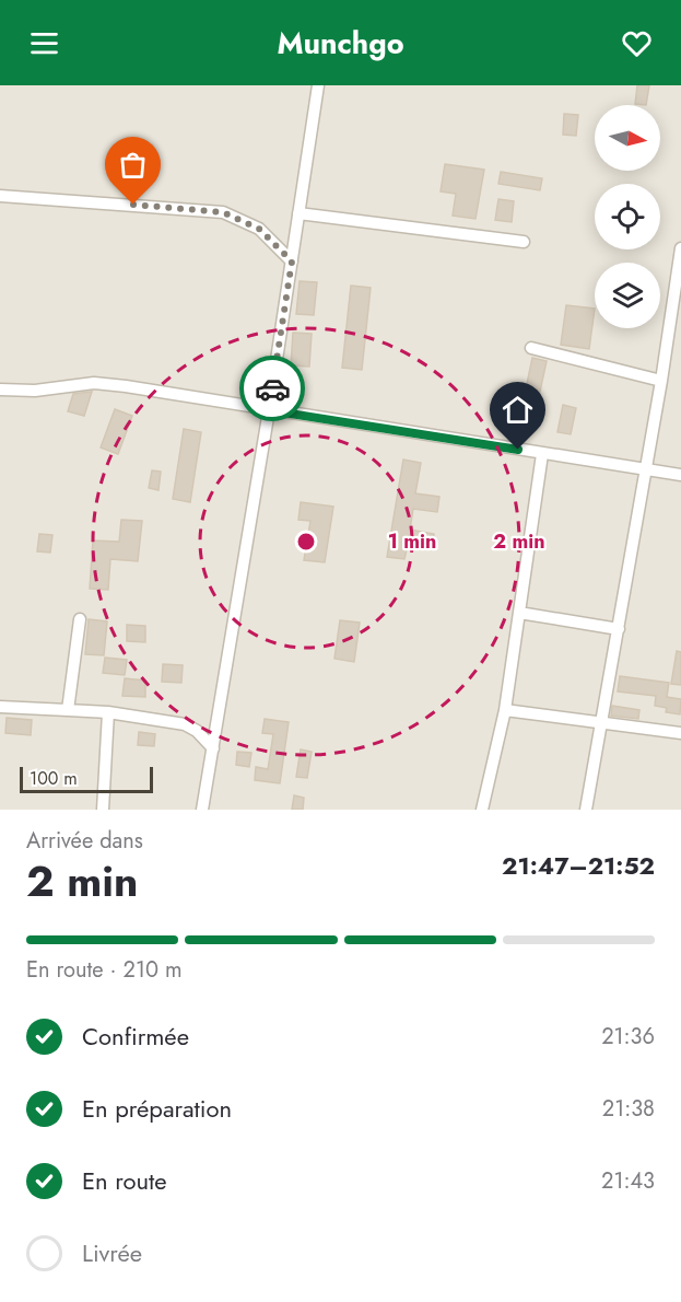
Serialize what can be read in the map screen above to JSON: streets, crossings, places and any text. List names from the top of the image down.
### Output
{
  "scale_bar": "100 m",
  "north": "right",
  "page": {
    "header": "Munchgo",
    "scale": "100 m",
    "heading": ["2 min", "Arrivée dans", "21:47–21:52"],
    "bar": "En route · 210 m",
    "list": [
      ["Confirmée", "21:36"],
      ["En préparation", "21:38"],
      ["En route", "21:43"],
      "Livrée"
    ]
  },
  "rings": ["1 min", "2 min"]
}
